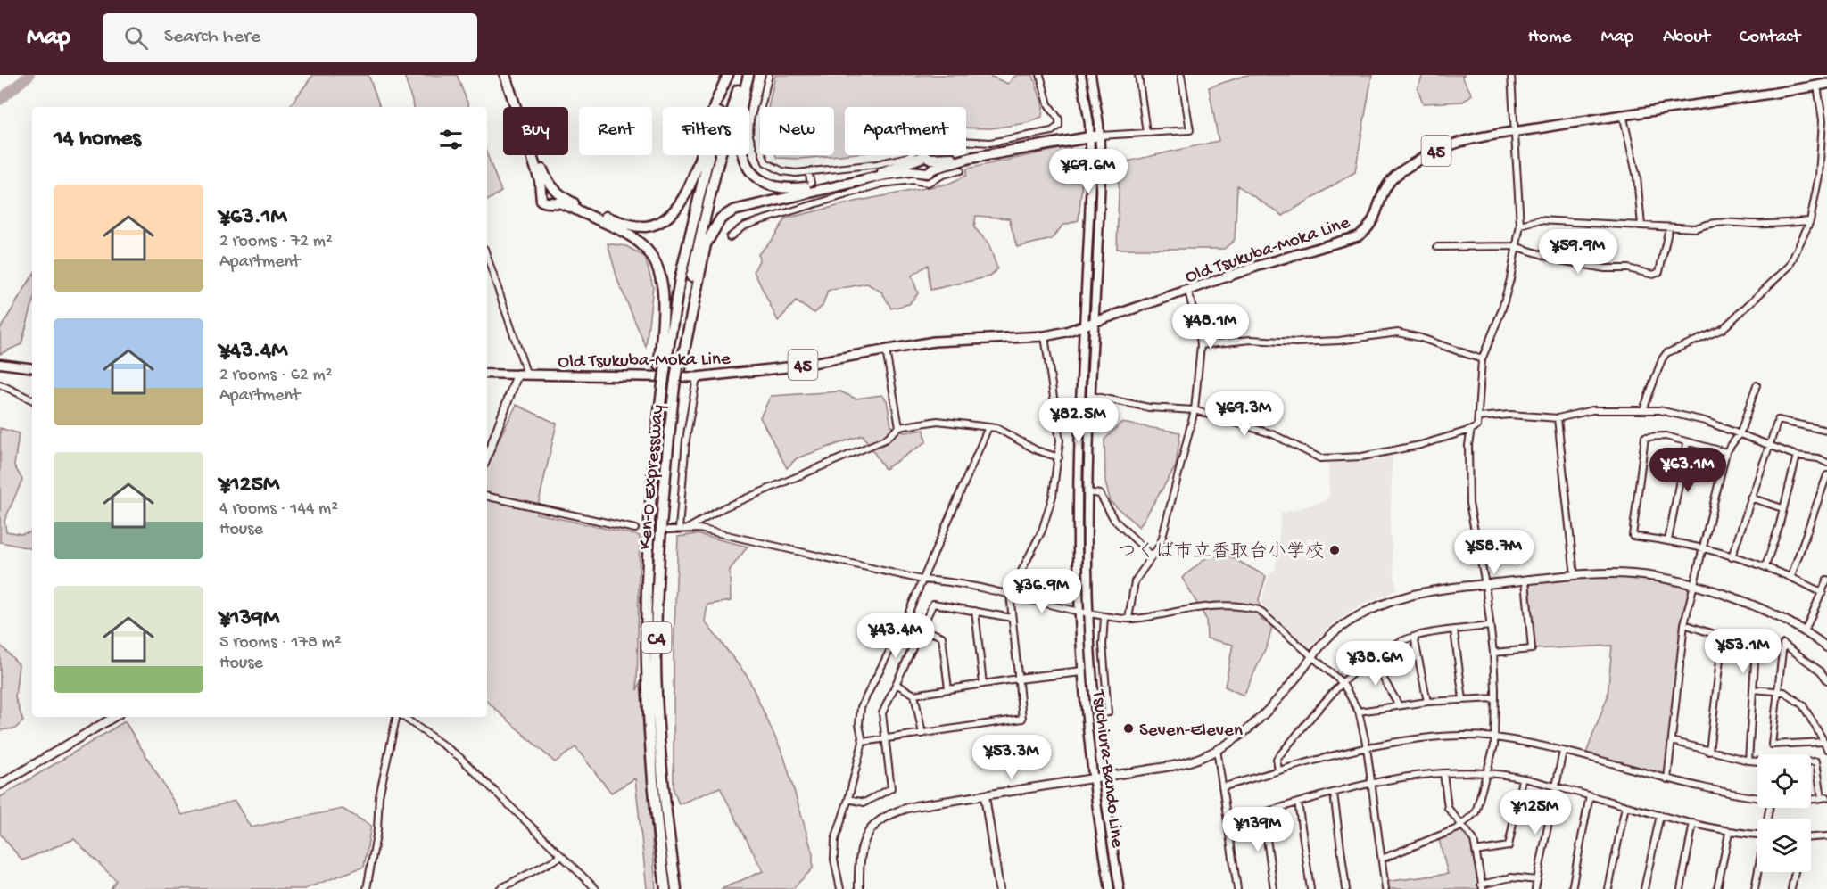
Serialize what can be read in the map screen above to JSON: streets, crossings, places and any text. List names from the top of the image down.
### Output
{
  "streets": {
    "highway": ["Ken-O Expressway", "C4"],
    "main road": ["45", "Old Tsukuba-Moka Line", "Tsuchiura-Bando Line"]
  },
  "crossings": [
    ["Old Tsukuba-Moka Line", "Tsuchiura-Bando Line"]
  ],
  "places": ["つくば市立香取台小学校", "Seven-Eleven"],
  "page": {
    "header": "Map",
    "search": "Search here",
    "nav": [
      "Home",
      "Map",
      "About",
      "Contact"
    ],
    "chip": [
      "Buy",
      "Rent",
      "Filters",
      "New",
      "Apartment"
    ],
    "heading": "14 homes",
    "price": [
      "¥69.6M",
      "¥59.9M",
      "¥48.1M",
      "¥69.3M",
      "¥82.5M",
      "¥63.1M",
      "¥58.7M",
      "¥36.9M",
      "¥43.4M",
      "¥53.1M",
      "¥38.6M",
      "¥53.3M",
      "¥125M",
      "¥139M"
    ],
    "list": [
      {
        "name": "¥63.1M",
        "note": "2 rooms · 72 m² · Apartment"
      },
      {
        "name": "¥43.4M",
        "note": "2 rooms · 62 m² · Apartment"
      },
      {
        "name": "¥125M",
        "note": "4 rooms · 144 m² · House"
      },
      {
        "name": "¥139M",
        "note": "5 rooms · 178 m² · House"
      }
    ]
  }
}
